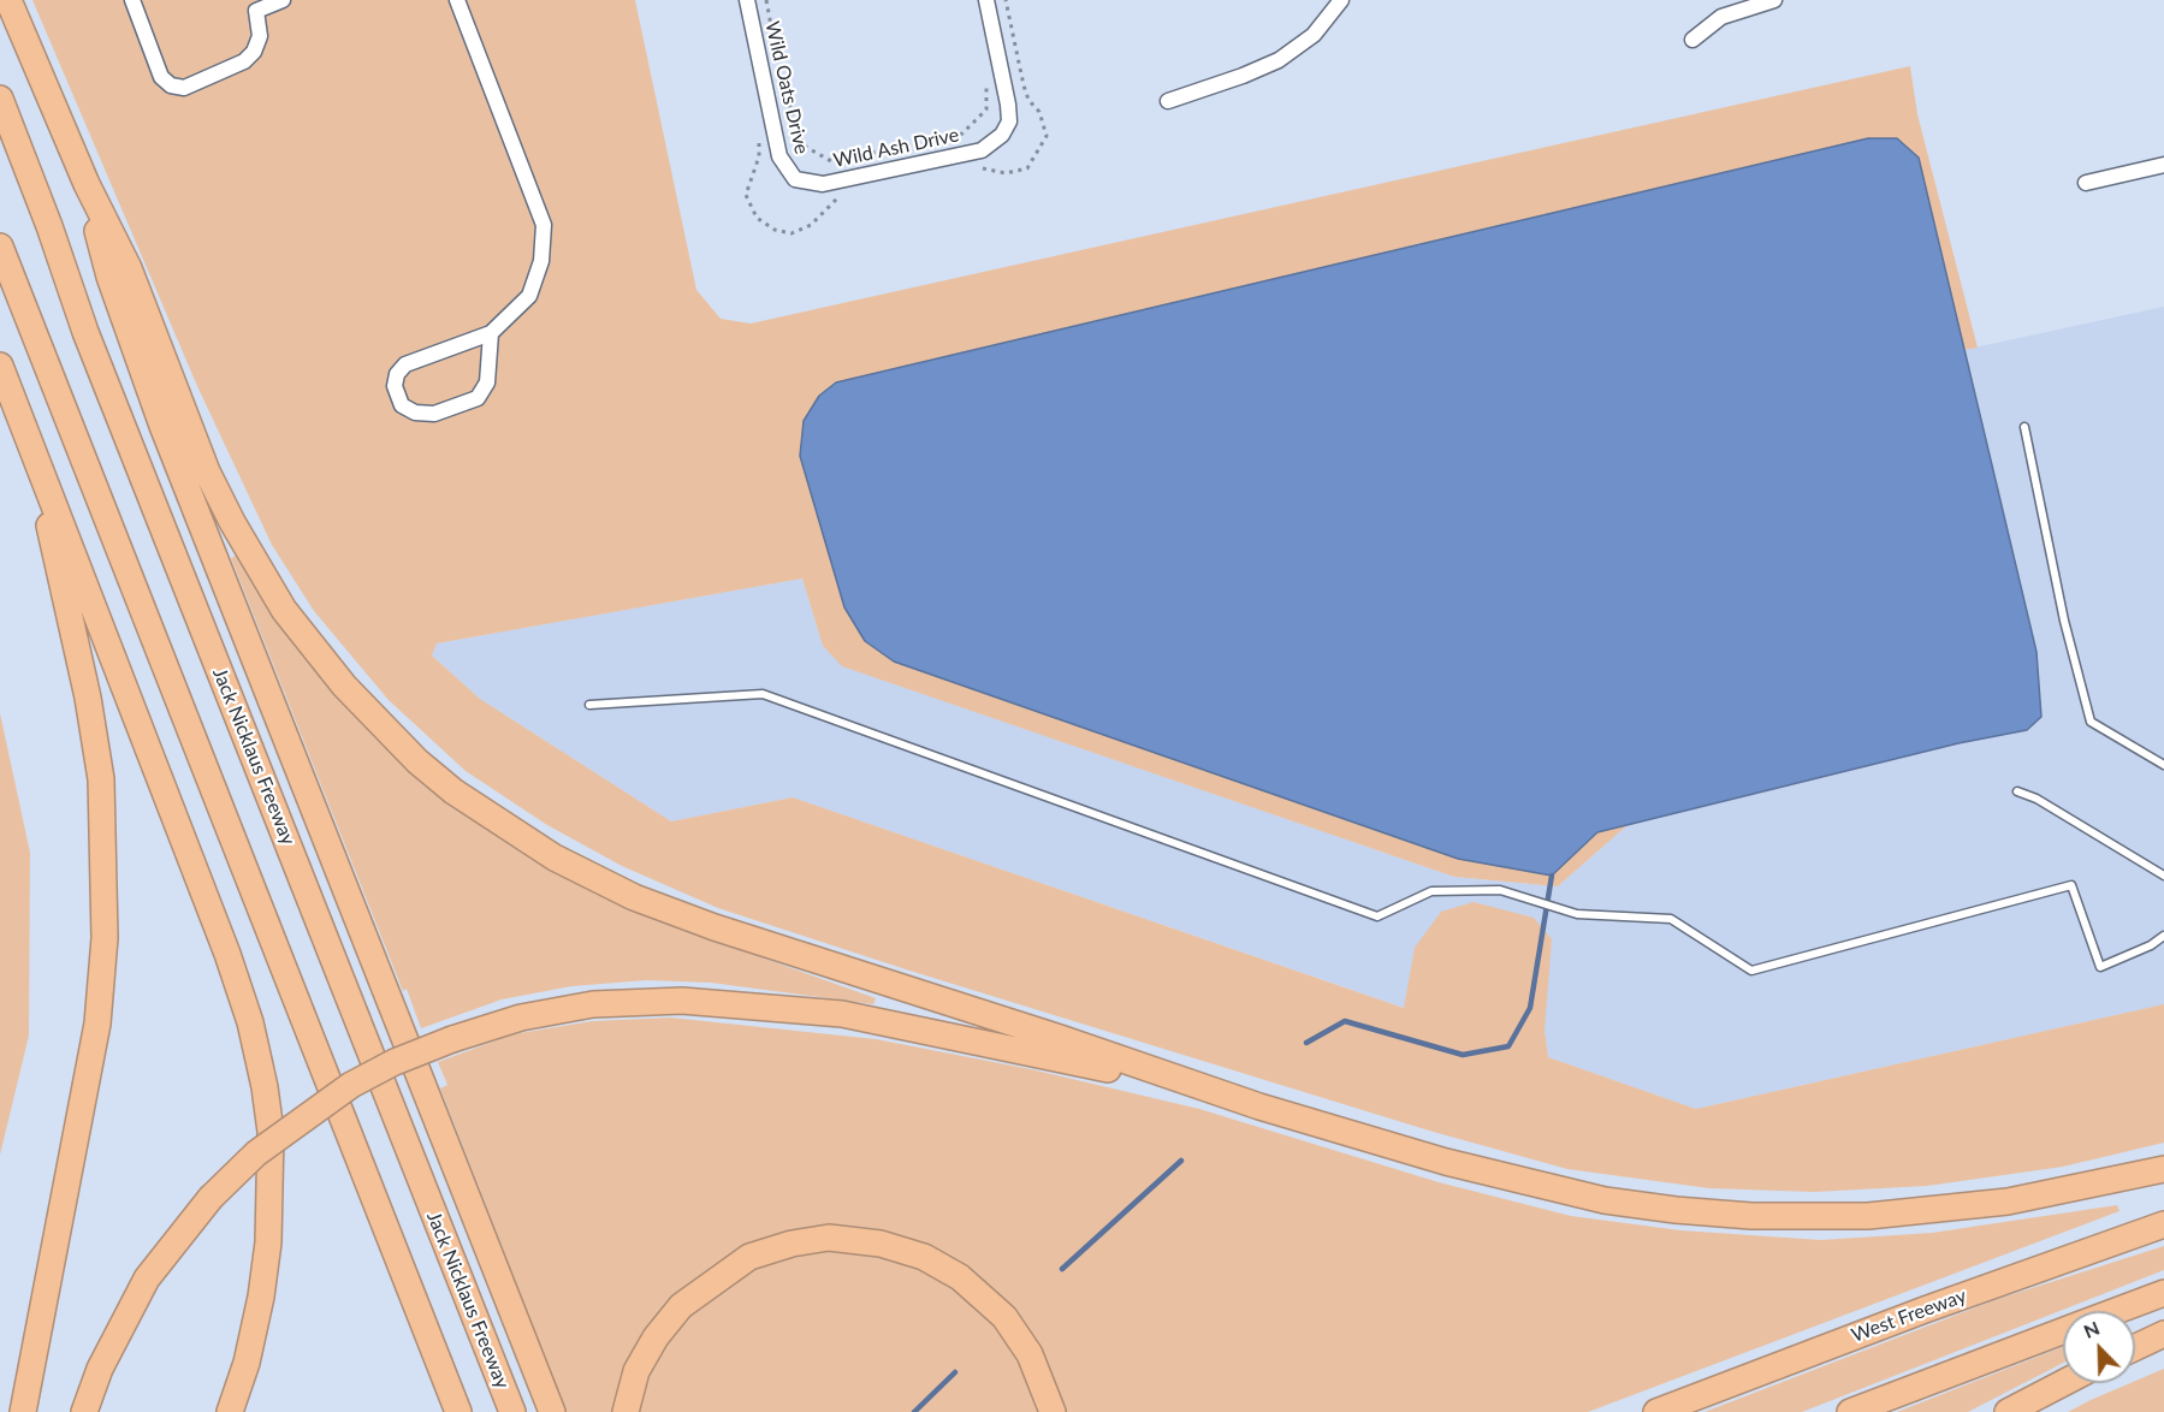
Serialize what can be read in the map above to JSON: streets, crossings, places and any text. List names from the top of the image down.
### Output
{
  "streets": {
    "highway": ["Jack Nicklaus Freeway", "West Freeway"],
    "street": ["Wild Oats Drive", "Wild Ash Drive"]
  },
  "crossings": [
    ["Wild Oats Drive", "Wild Ash Drive"]
  ],
  "north": "top left"
}
